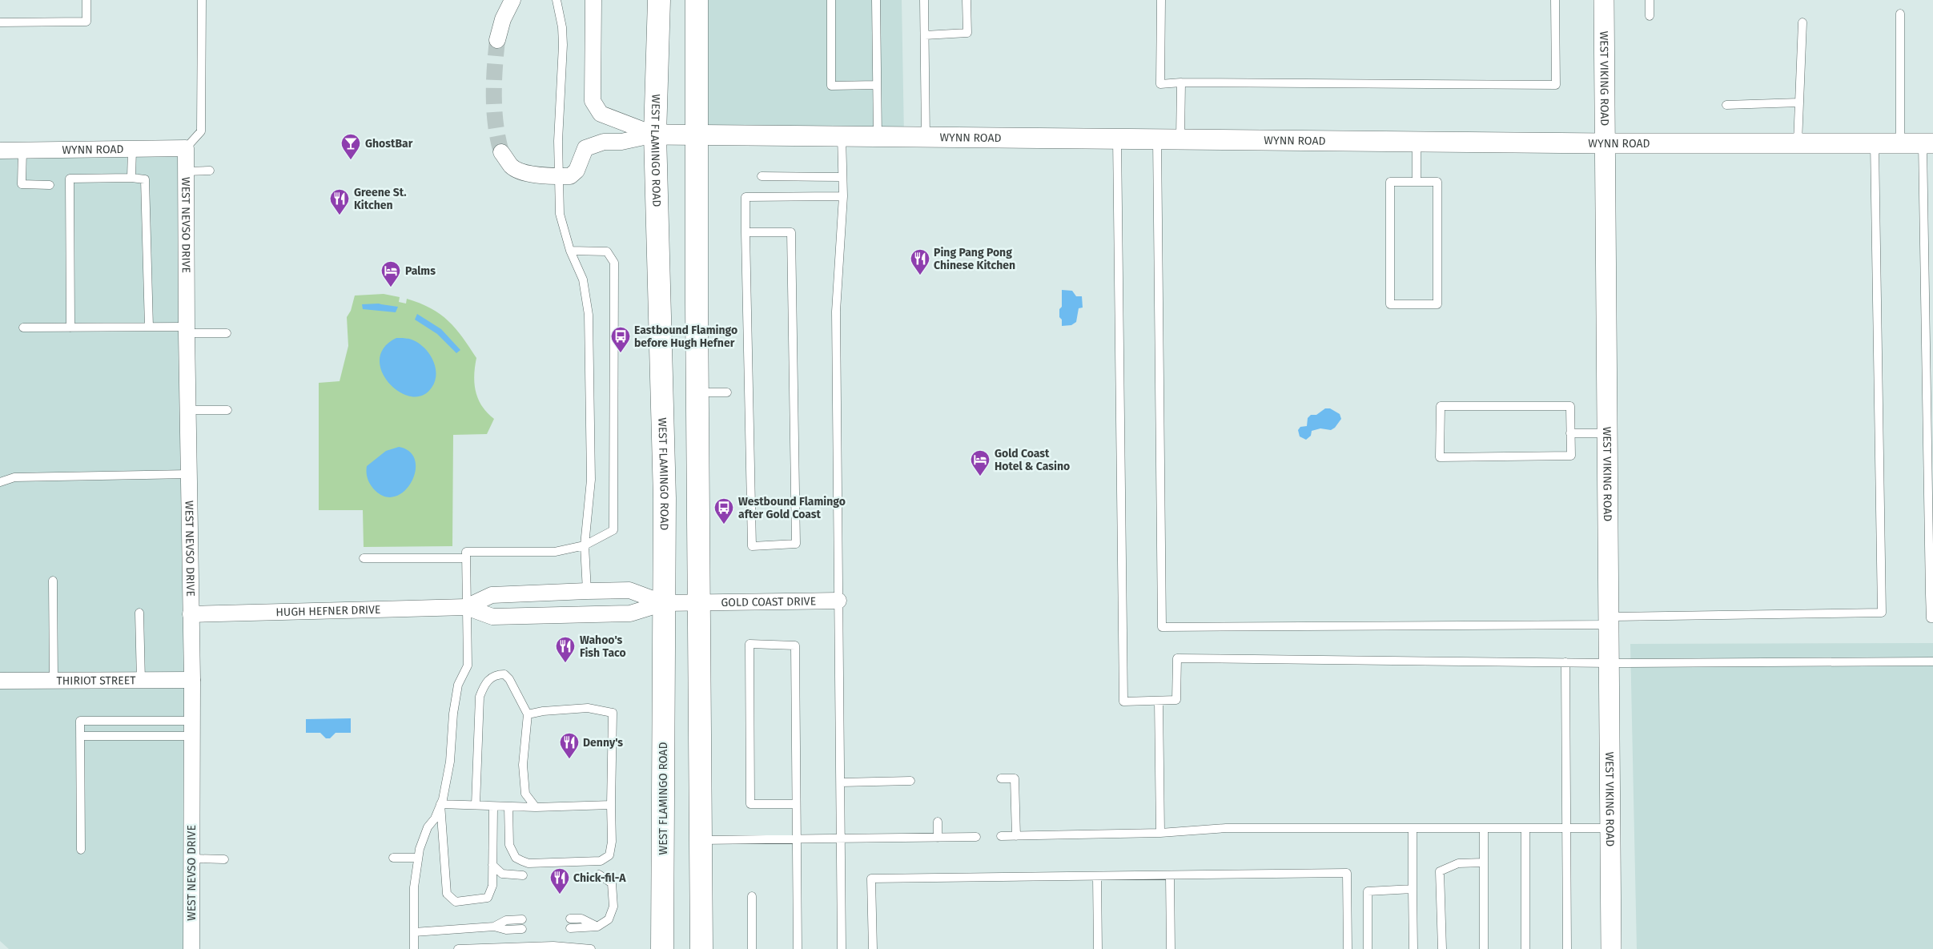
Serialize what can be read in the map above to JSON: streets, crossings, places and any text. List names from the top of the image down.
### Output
{
  "streets": {
    "main road": ["WEST FLAMINGO ROAD"],
    "street": [
      "WEST VIKING ROAD",
      "WYNN ROAD",
      "WEST NEVSO DRIVE",
      "GOLD COAST DRIVE",
      "HUGH HEFNER DRIVE",
      "THIRIOT STREET"
    ]
  },
  "crossings": [
    ["WEST VIKING ROAD", "WYNN ROAD"],
    ["WYNN ROAD", "WEST FLAMINGO ROAD"],
    ["WYNN ROAD", "WEST NEVSO DRIVE"],
    ["WEST FLAMINGO ROAD", "HUGH HEFNER DRIVE"],
    ["WEST NEVSO DRIVE", "HUGH HEFNER DRIVE"],
    ["WEST NEVSO DRIVE", "THIRIOT STREET"],
    ["GOLD COAST DRIVE", "HUGH HEFNER DRIVE"]
  ],
  "places": {
    "bar": ["GhostBar"],
    "restaurant": [
      "Greene St. Kitchen",
      "Ping Pang Pong Chinese Kitchen",
      "Wahoo's Fish Taco",
      "Denny's",
      "Chick-fil-A"
    ],
    "hotel": ["Palms", "Gold Coast Hotel & Casino"],
    "bus stop": ["Eastbound Flamingo before Hugh Hefner", "Westbound Flamingo after Gold Coast"]
  }
}
